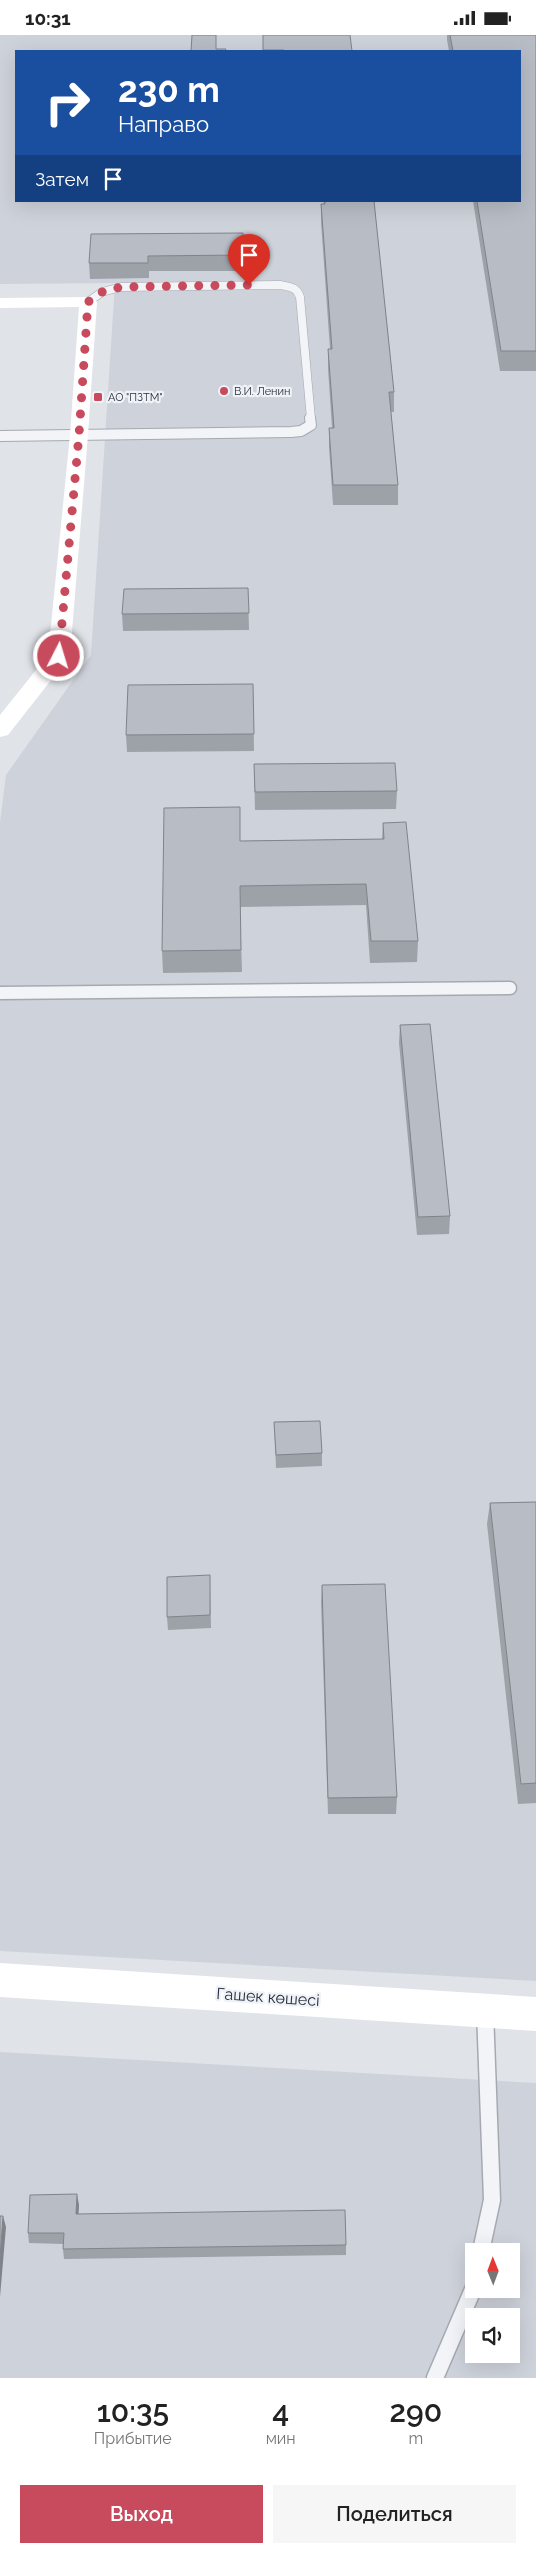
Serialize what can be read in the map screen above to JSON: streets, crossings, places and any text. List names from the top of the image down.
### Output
{
  "streets": {
    "street": ["Гашек көшесі"]
  },
  "places": {
    "other": ["В.И. Ленин"],
    "transit": ["АО \"ПЗТМ\""]
  },
  "north": "top",
  "page": {
    "status": "10:31",
    "turn": ["230 m", "Направо"],
    "then": "Затем",
    "eta": [
      "10:35",
      "Прибытие",
      "4",
      "мин",
      "290",
      "m"
    ],
    "buttons": ["Выход", "Поделиться"]
  }
}
